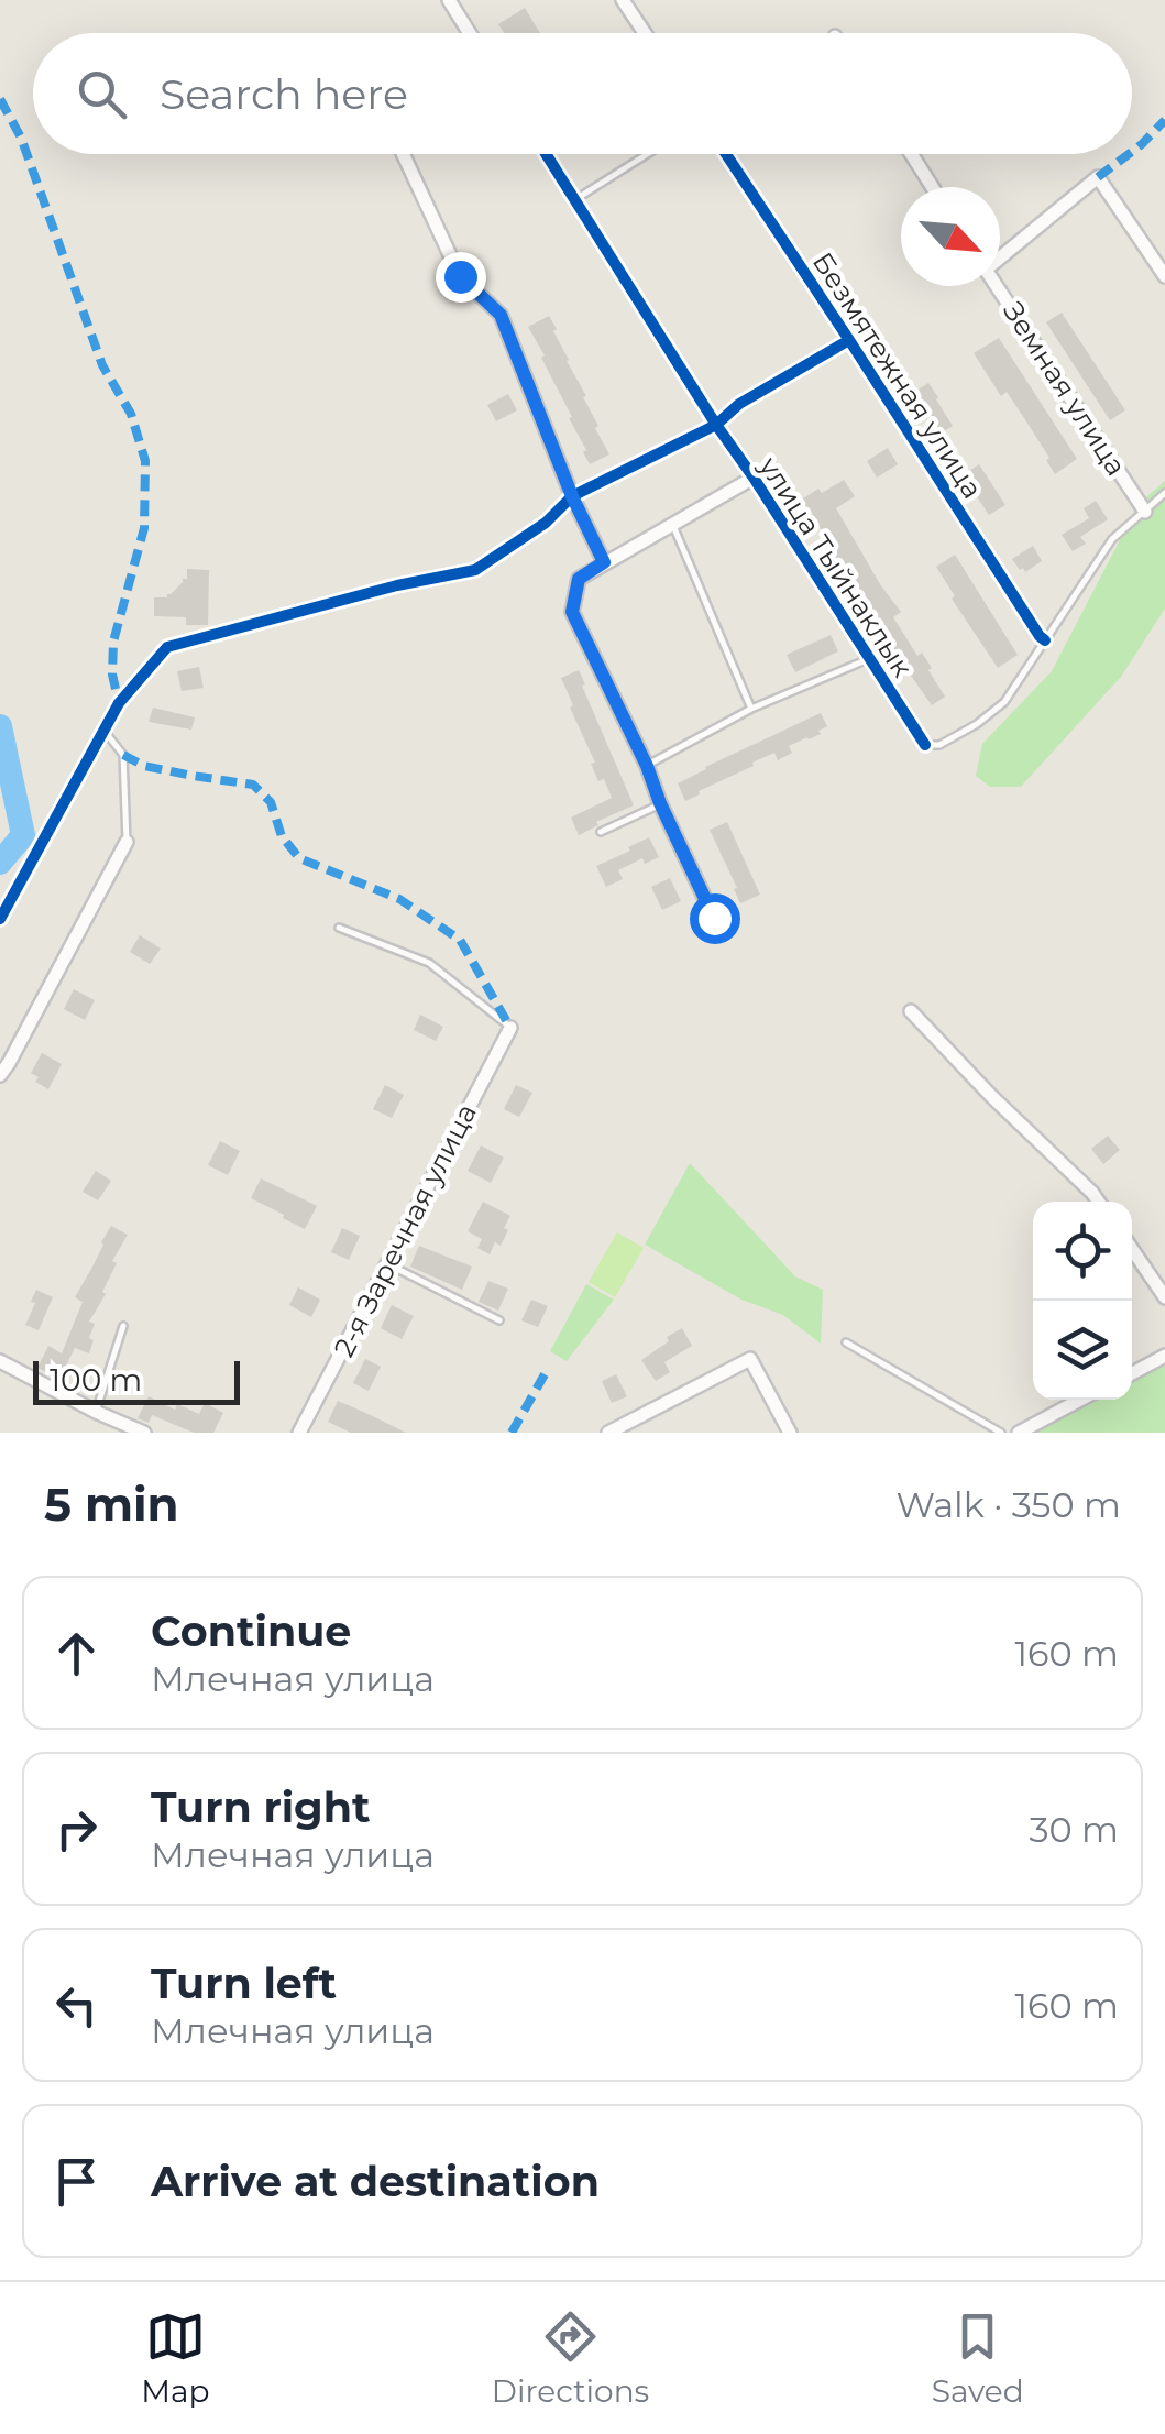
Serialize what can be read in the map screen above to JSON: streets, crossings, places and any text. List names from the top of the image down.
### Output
{
  "streets": {
    "street": [
      "Безмятежная улица",
      "Земная улица",
      "улица Тыйнаклык",
      "2-я Заречная улица"
    ]
  },
  "scale_bar": "100 m",
  "north": "bottom right",
  "page": {
    "search": "Search here",
    "scale": "100 m",
    "heading": ["5 min", "Walk · 350 m"],
    "list": [
      ["Continue", "Млечная улица", "160 m"],
      ["Turn right", "Млечная улица", "30 m"],
      ["Turn left", "Млечная улица", "160 m"],
      "Arrive at destination"
    ],
    "nav": ["Map", "Directions", "Saved"]
  }
}
